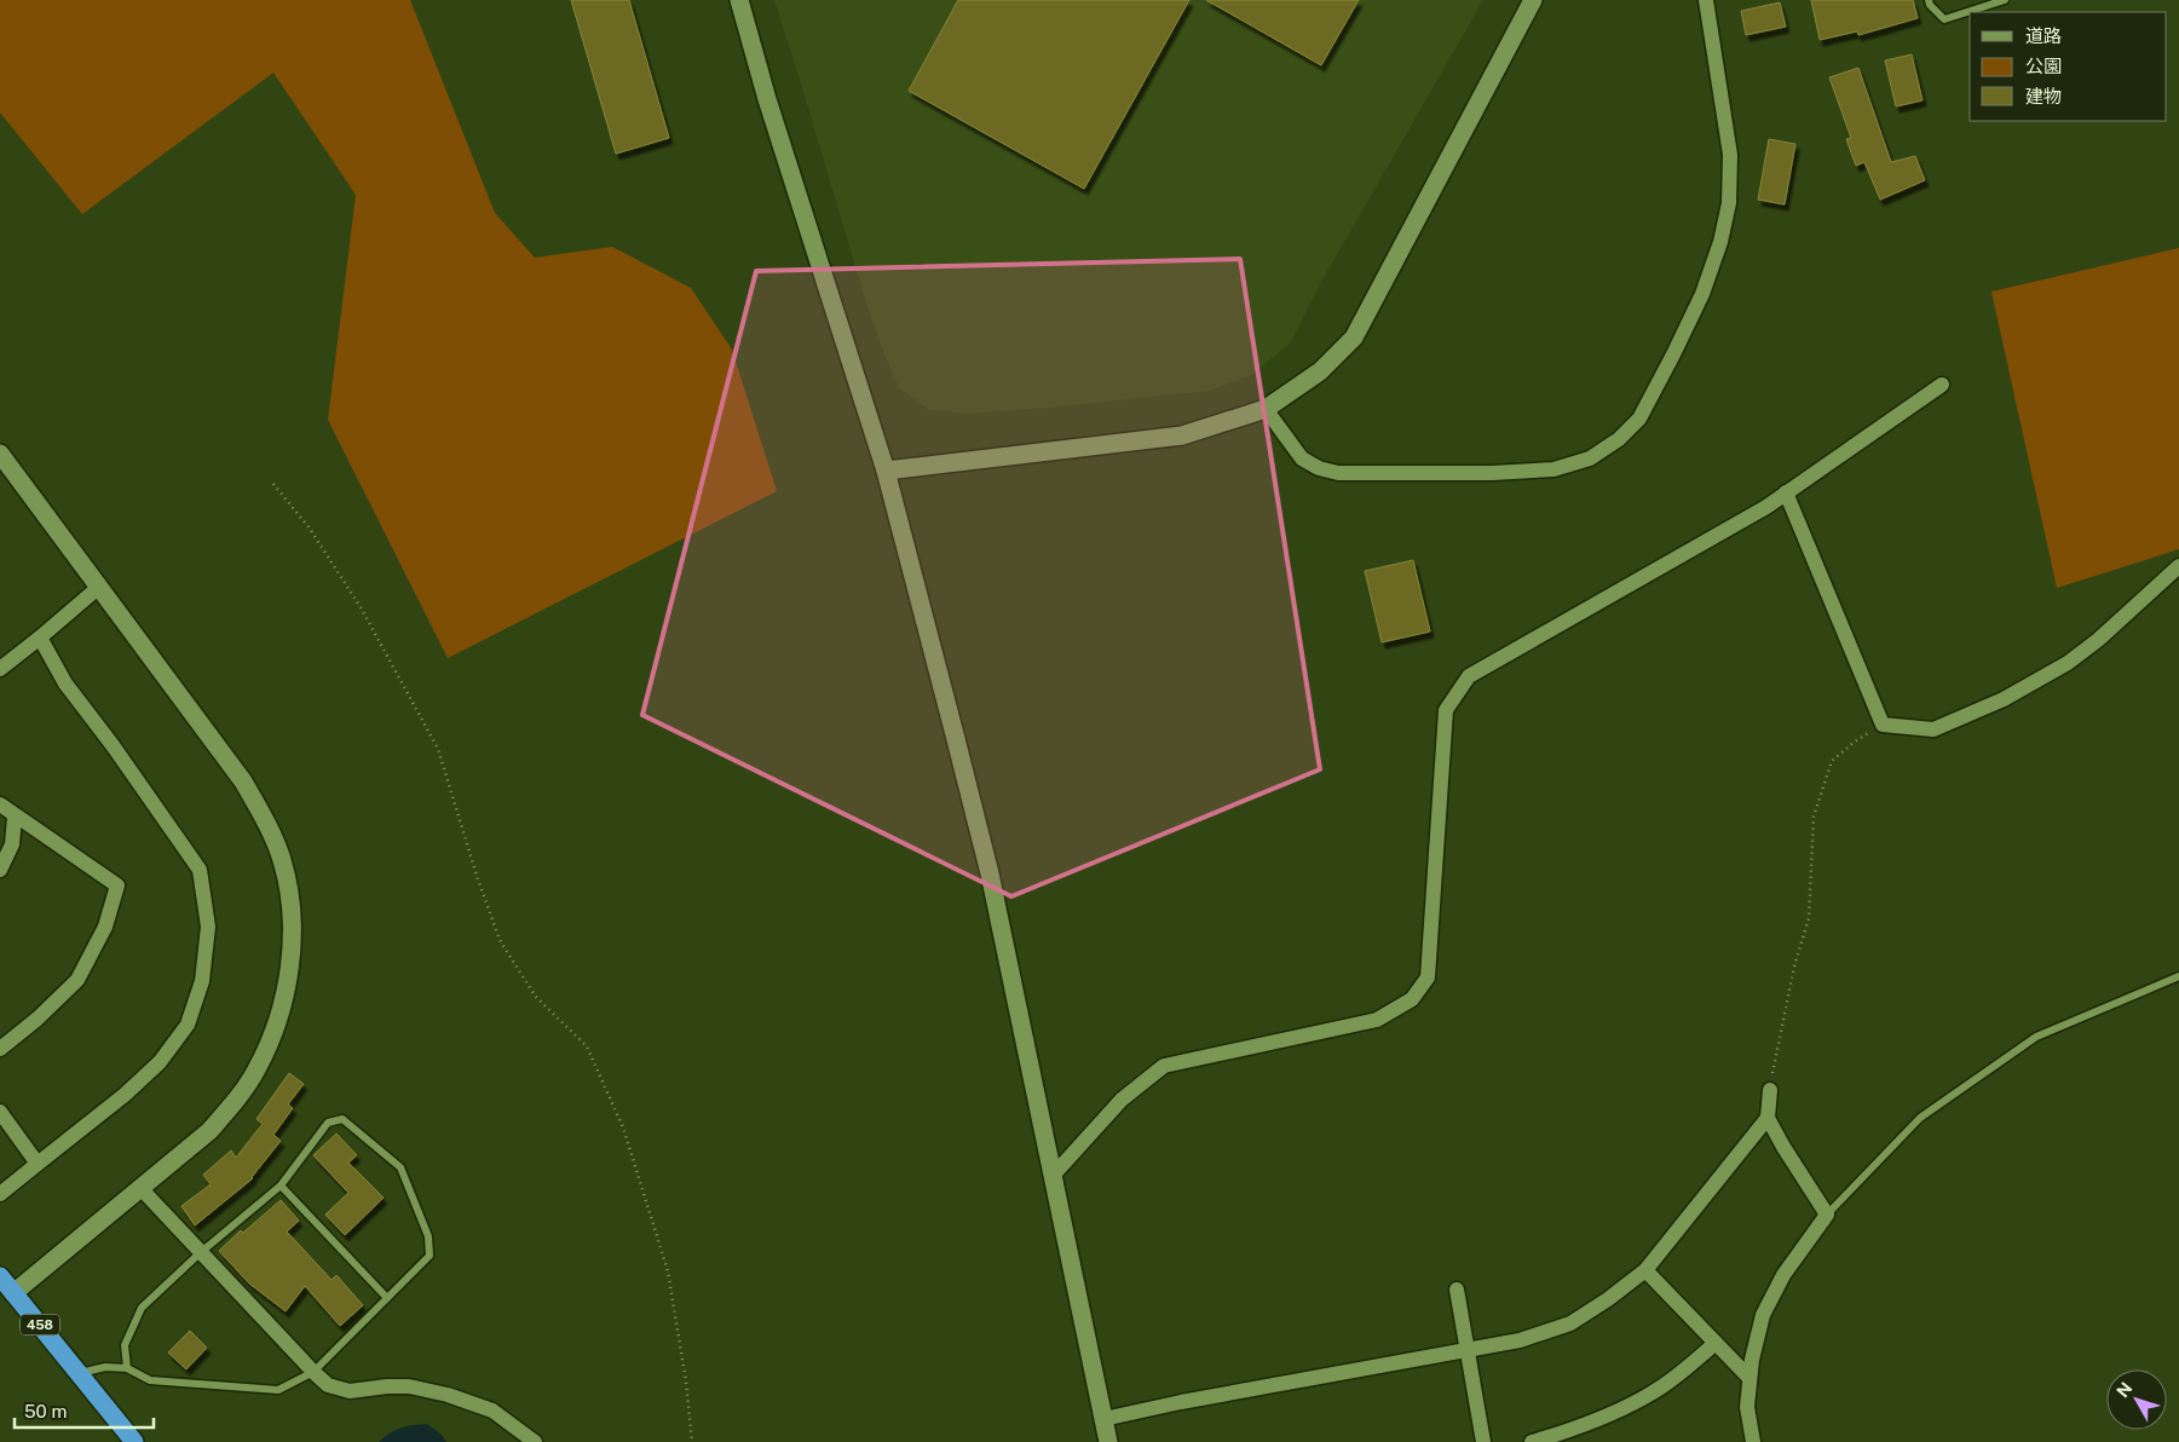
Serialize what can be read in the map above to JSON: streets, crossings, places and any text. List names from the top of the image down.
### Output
{
  "streets": {
    "highway": ["458"]
  },
  "legend": ["道路", "公園", "建物"],
  "scale_bar": "50 m",
  "north": "top left"
}
